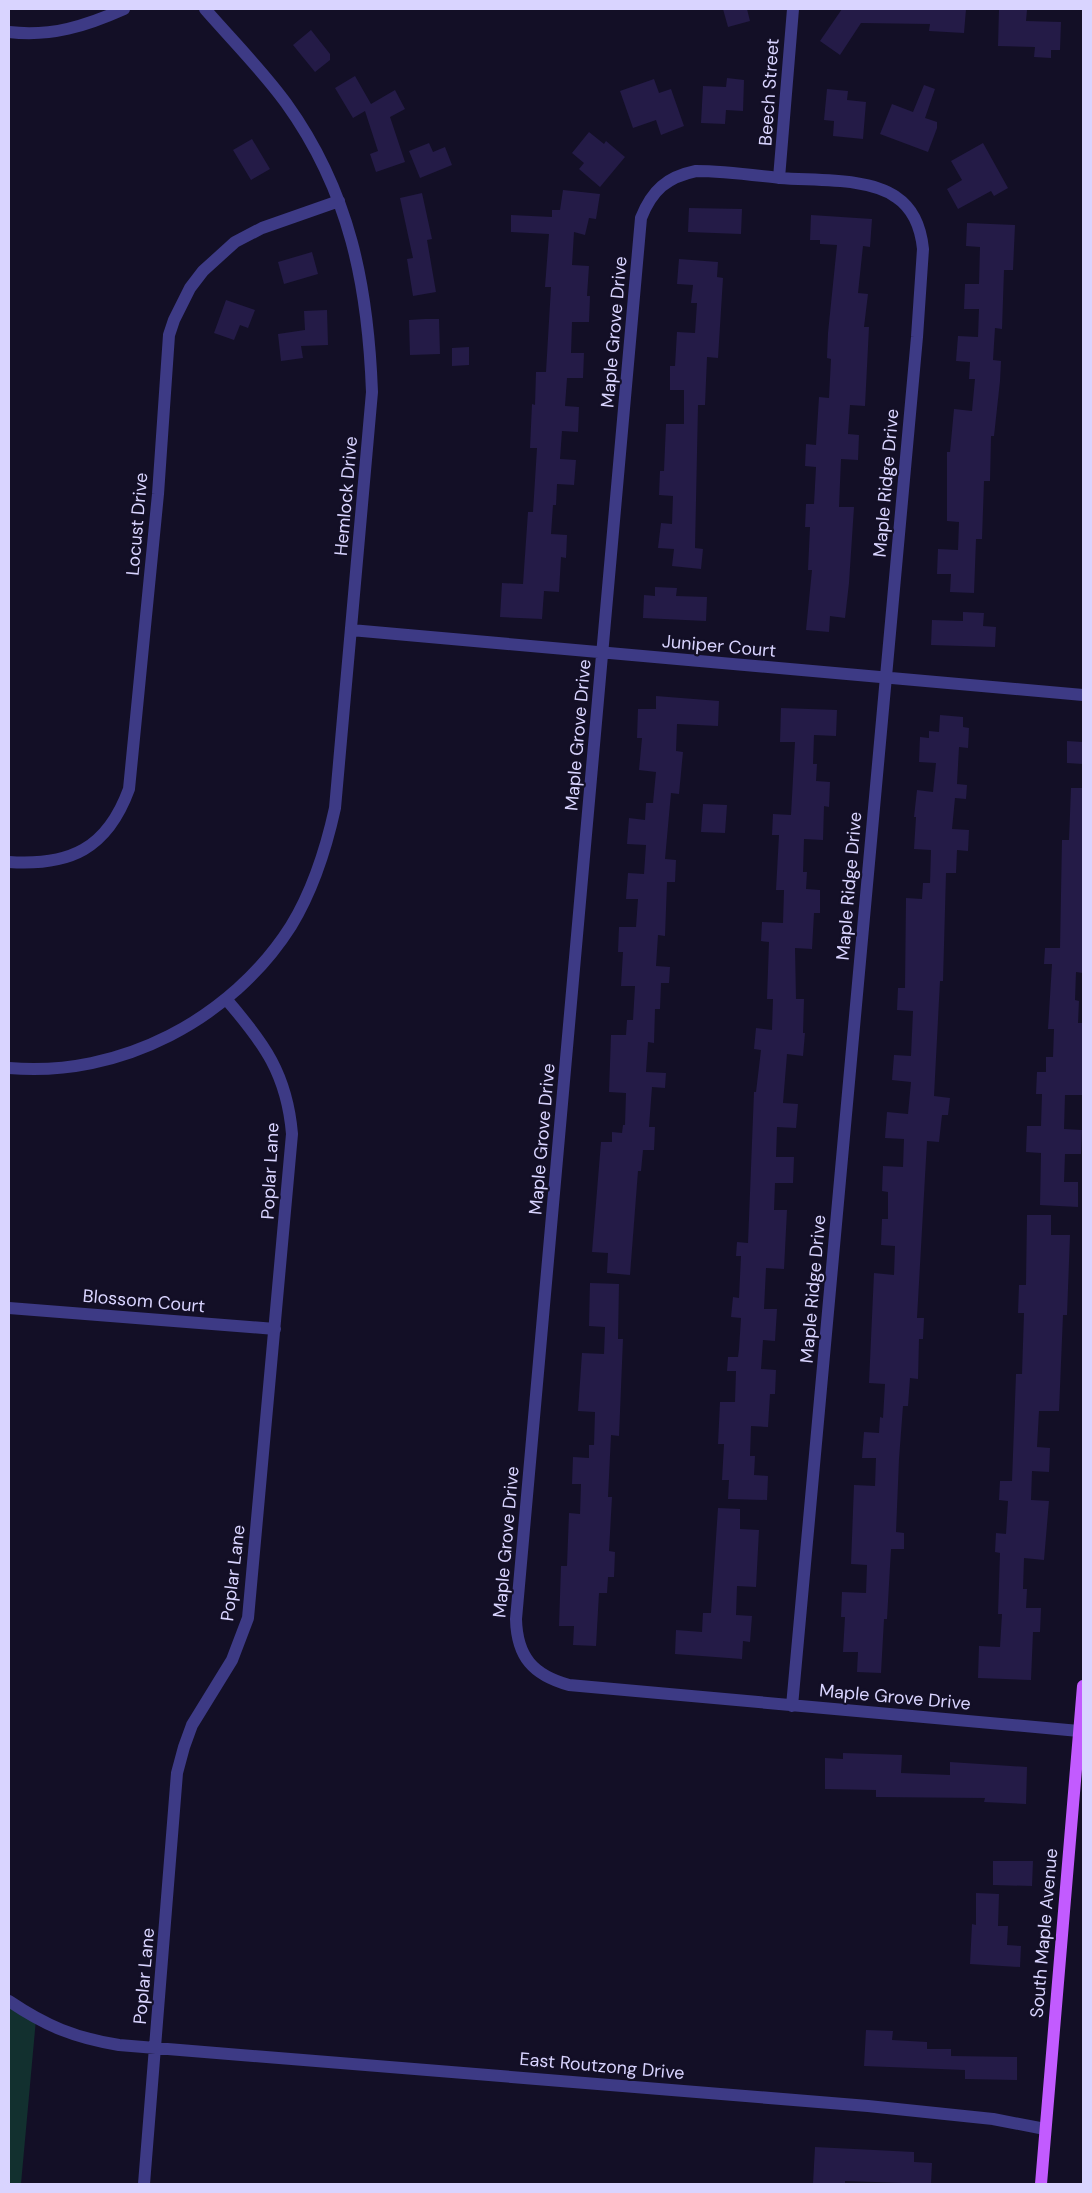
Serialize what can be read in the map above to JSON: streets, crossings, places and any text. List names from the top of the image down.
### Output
{
  "streets": {
    "main road": ["South Maple Avenue"],
    "street": [
      "Beech Street",
      "Maple Grove Drive",
      "Maple Ridge Drive",
      "Hemlock Drive",
      "Locust Drive",
      "Juniper Court",
      "Poplar Lane",
      "Blossom Court",
      "East Routzong Drive"
    ]
  },
  "crossings": [
    ["Beech Street", "Maple Grove Drive"],
    ["Beech Street", "Maple Ridge Drive"],
    ["Maple Grove Drive", "Maple Ridge Drive"],
    ["Maple Grove Drive", "Juniper Court"],
    ["Maple Grove Drive", "South Maple Avenue"],
    ["Maple Ridge Drive", "Juniper Court"],
    ["Hemlock Drive", "Locust Drive"],
    ["Hemlock Drive", "Juniper Court"],
    ["Hemlock Drive", "Poplar Lane"],
    ["Poplar Lane", "Blossom Court"],
    ["Poplar Lane", "East Routzong Drive"],
    ["South Maple Avenue", "East Routzong Drive"]
  ]
}
